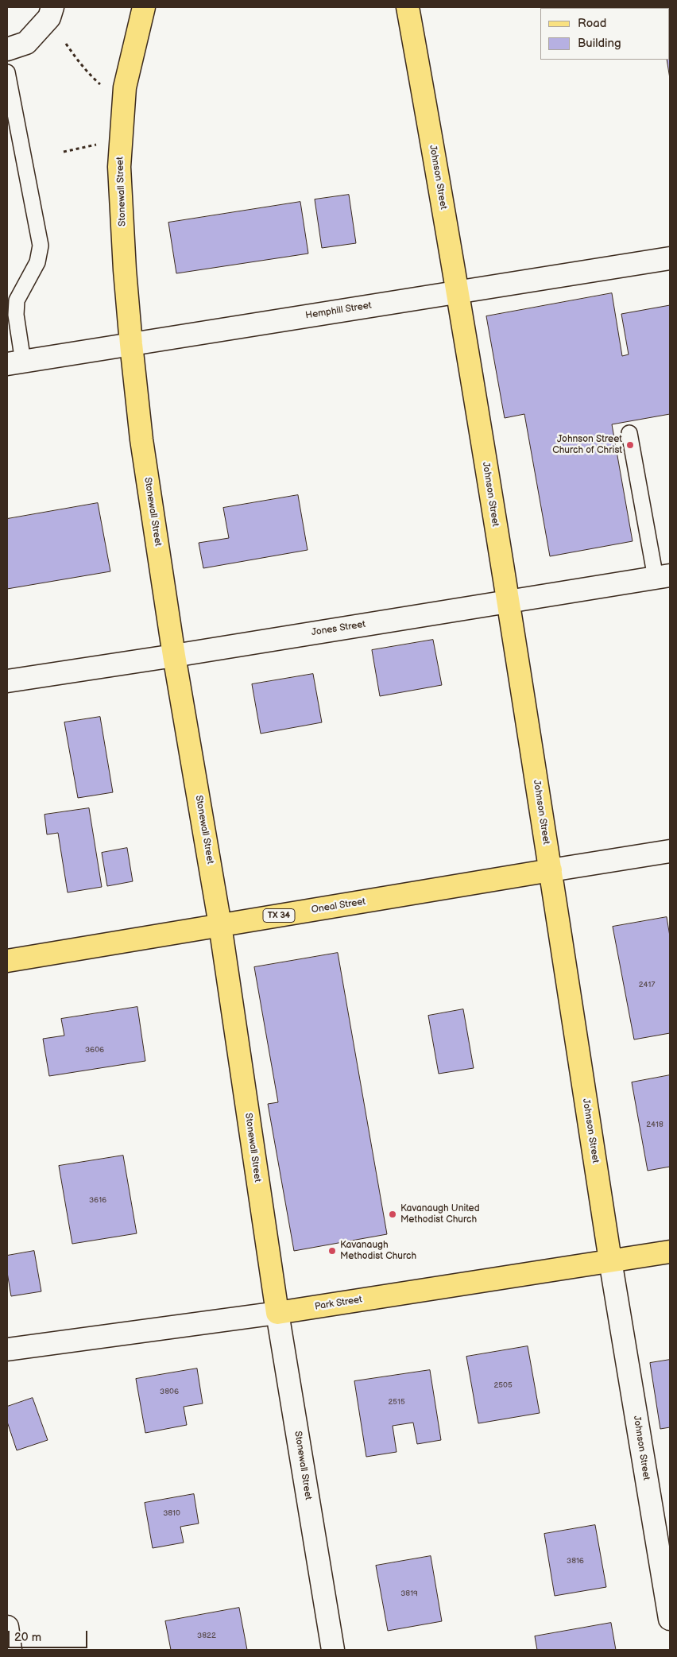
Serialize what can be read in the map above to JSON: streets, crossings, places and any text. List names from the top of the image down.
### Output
{
  "streets": {
    "main road": [
      "Johnson Street",
      "Stonewall Street",
      "Oneal Street",
      "TX 34",
      "Park Street"
    ],
    "street": ["Hemphill Street", "Jones Street"]
  },
  "crossings": [
    ["Johnson Street", "Hemphill Street"],
    ["Johnson Street", "Jones Street"],
    ["Johnson Street", "Oneal Street"],
    ["Johnson Street", "Park Street"],
    ["Stonewall Street", "Hemphill Street"],
    ["Stonewall Street", "Jones Street"],
    ["Stonewall Street", "Oneal Street"],
    ["Stonewall Street", "Park Street"]
  ],
  "places": ["Johnson Street Church of Christ", "Kavanaugh United Methodist Church", "Kavanaugh Methodist Church"],
  "house_numbers": [
    "2417",
    "3606",
    "2418",
    "3616",
    "2505",
    "3806",
    "2515",
    "3810",
    "3816",
    "3819",
    "3822"
  ],
  "legend": ["Road", "Building"],
  "scale_bar": "20 m"
}
